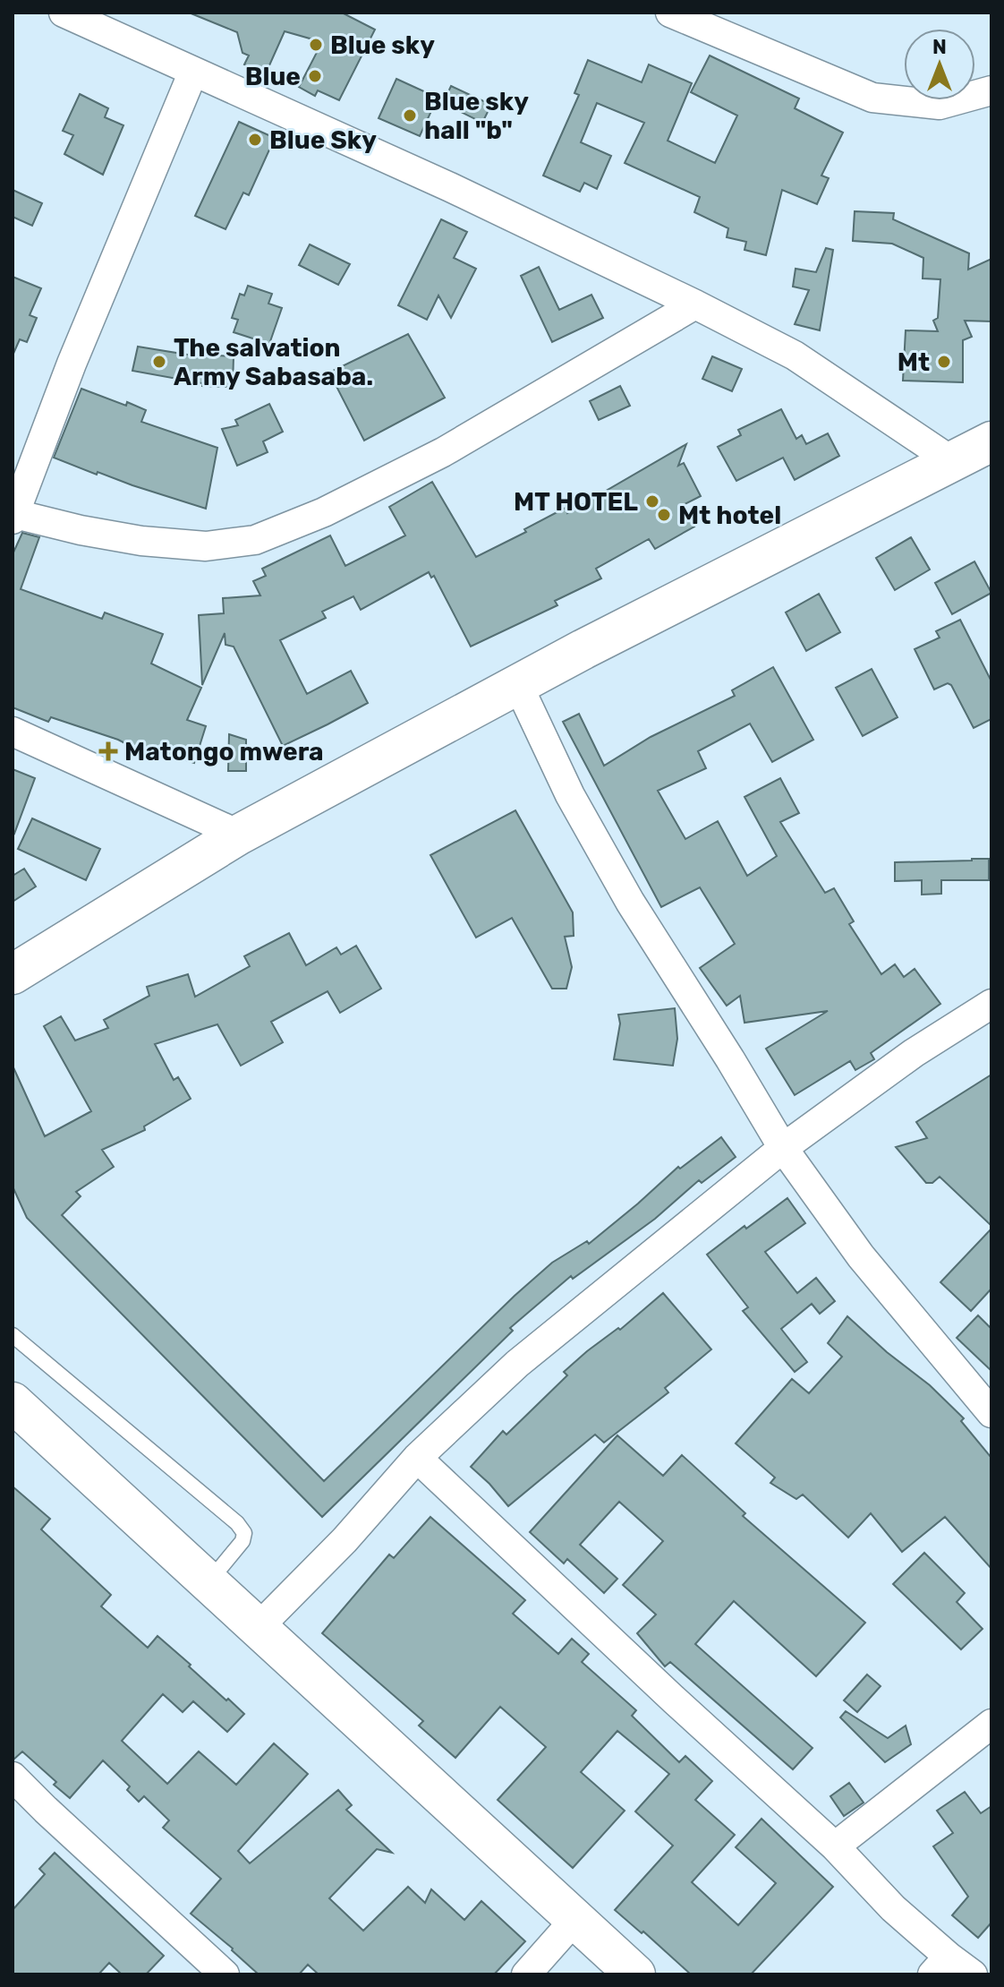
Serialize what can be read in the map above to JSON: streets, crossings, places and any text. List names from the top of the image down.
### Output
{
  "places": {
    "other": [
      "Blue sky",
      "Blue",
      "Blue sky hall \"b\"",
      "Blue Sky",
      "The salvation Army Sabasaba.",
      "Mt",
      "MT HOTEL",
      "Mt hotel"
    ],
    "health": ["Matongo mwera"]
  },
  "north": "top"
}
